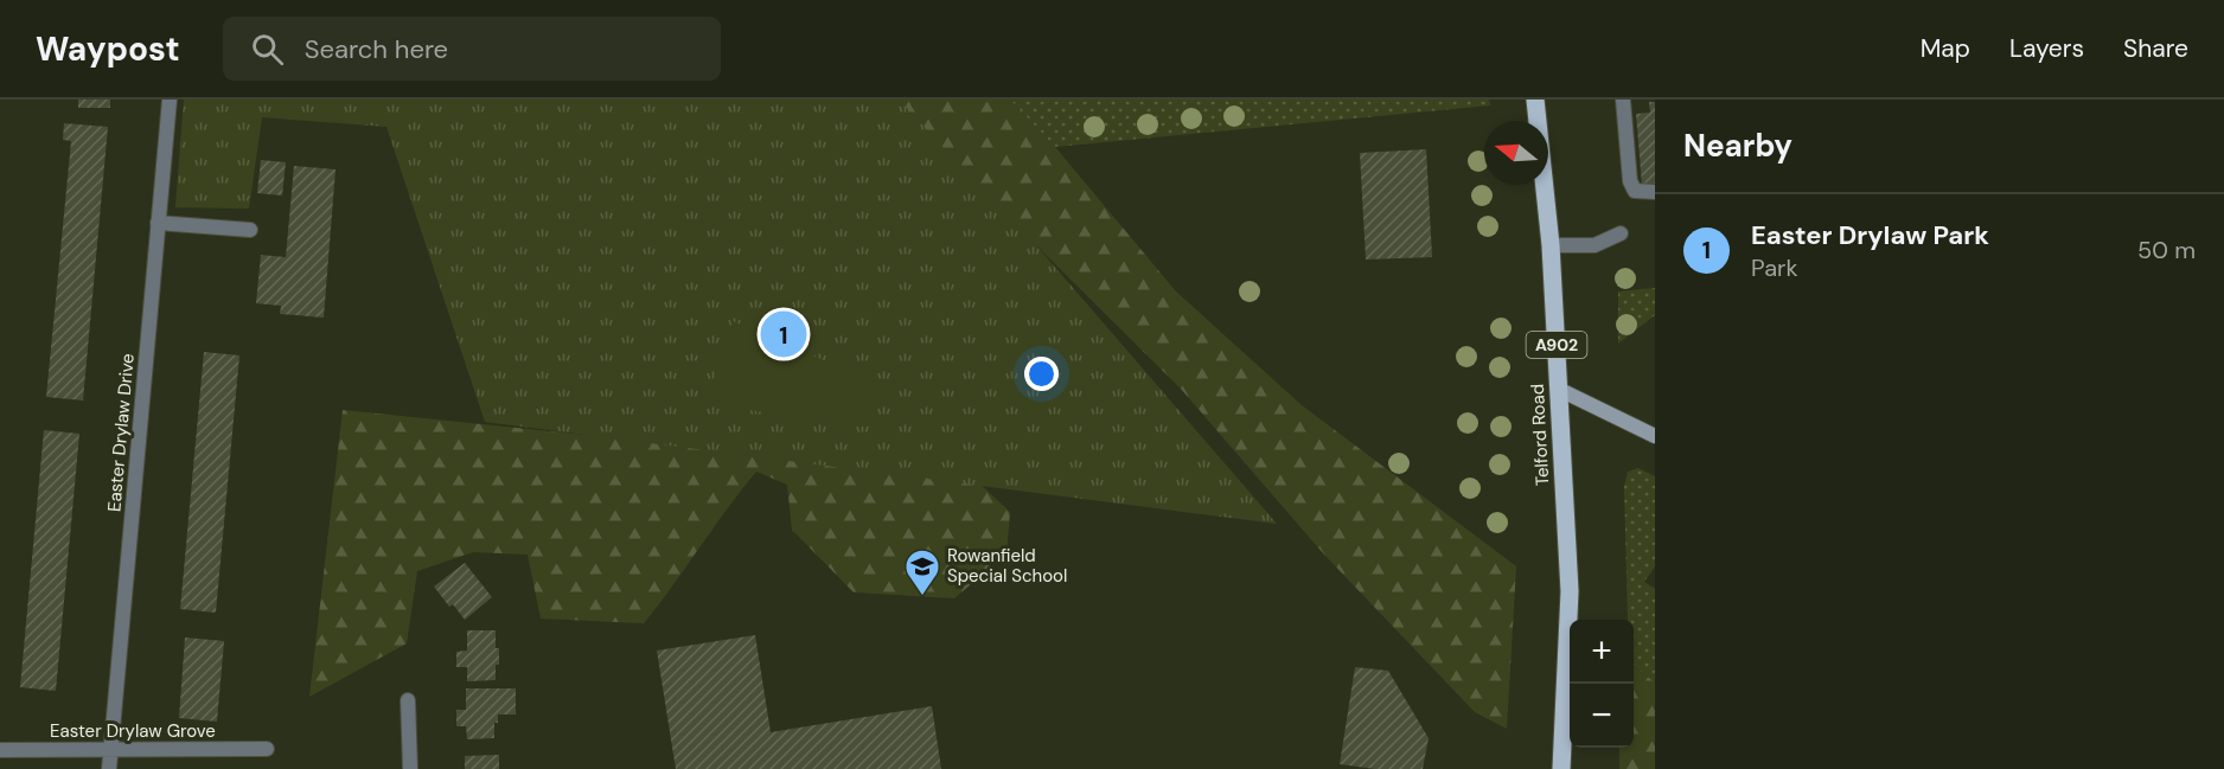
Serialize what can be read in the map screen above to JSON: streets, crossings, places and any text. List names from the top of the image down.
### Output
{
  "streets": {
    "main road": ["A902", "Telford Road"],
    "street": ["Easter Drylaw Drive", "Easter Drylaw Grove"]
  },
  "crossings": [
    ["Easter Drylaw Drive", "Easter Drylaw Grove"]
  ],
  "places": {
    "school or university": ["Rowanfield Special School"]
  },
  "north": "left",
  "page": {
    "header": "Waypost",
    "search": "Search here",
    "nav": ["Map", "Layers", "Share"],
    "heading": "Nearby",
    "list": [
      {
        "mark": "1",
        "name": "Easter Drylaw Park",
        "note": "Park",
        "value": "50 m"
      }
    ],
    "pins": "1",
    "map_buttons": ["+", "−"]
  }
}
